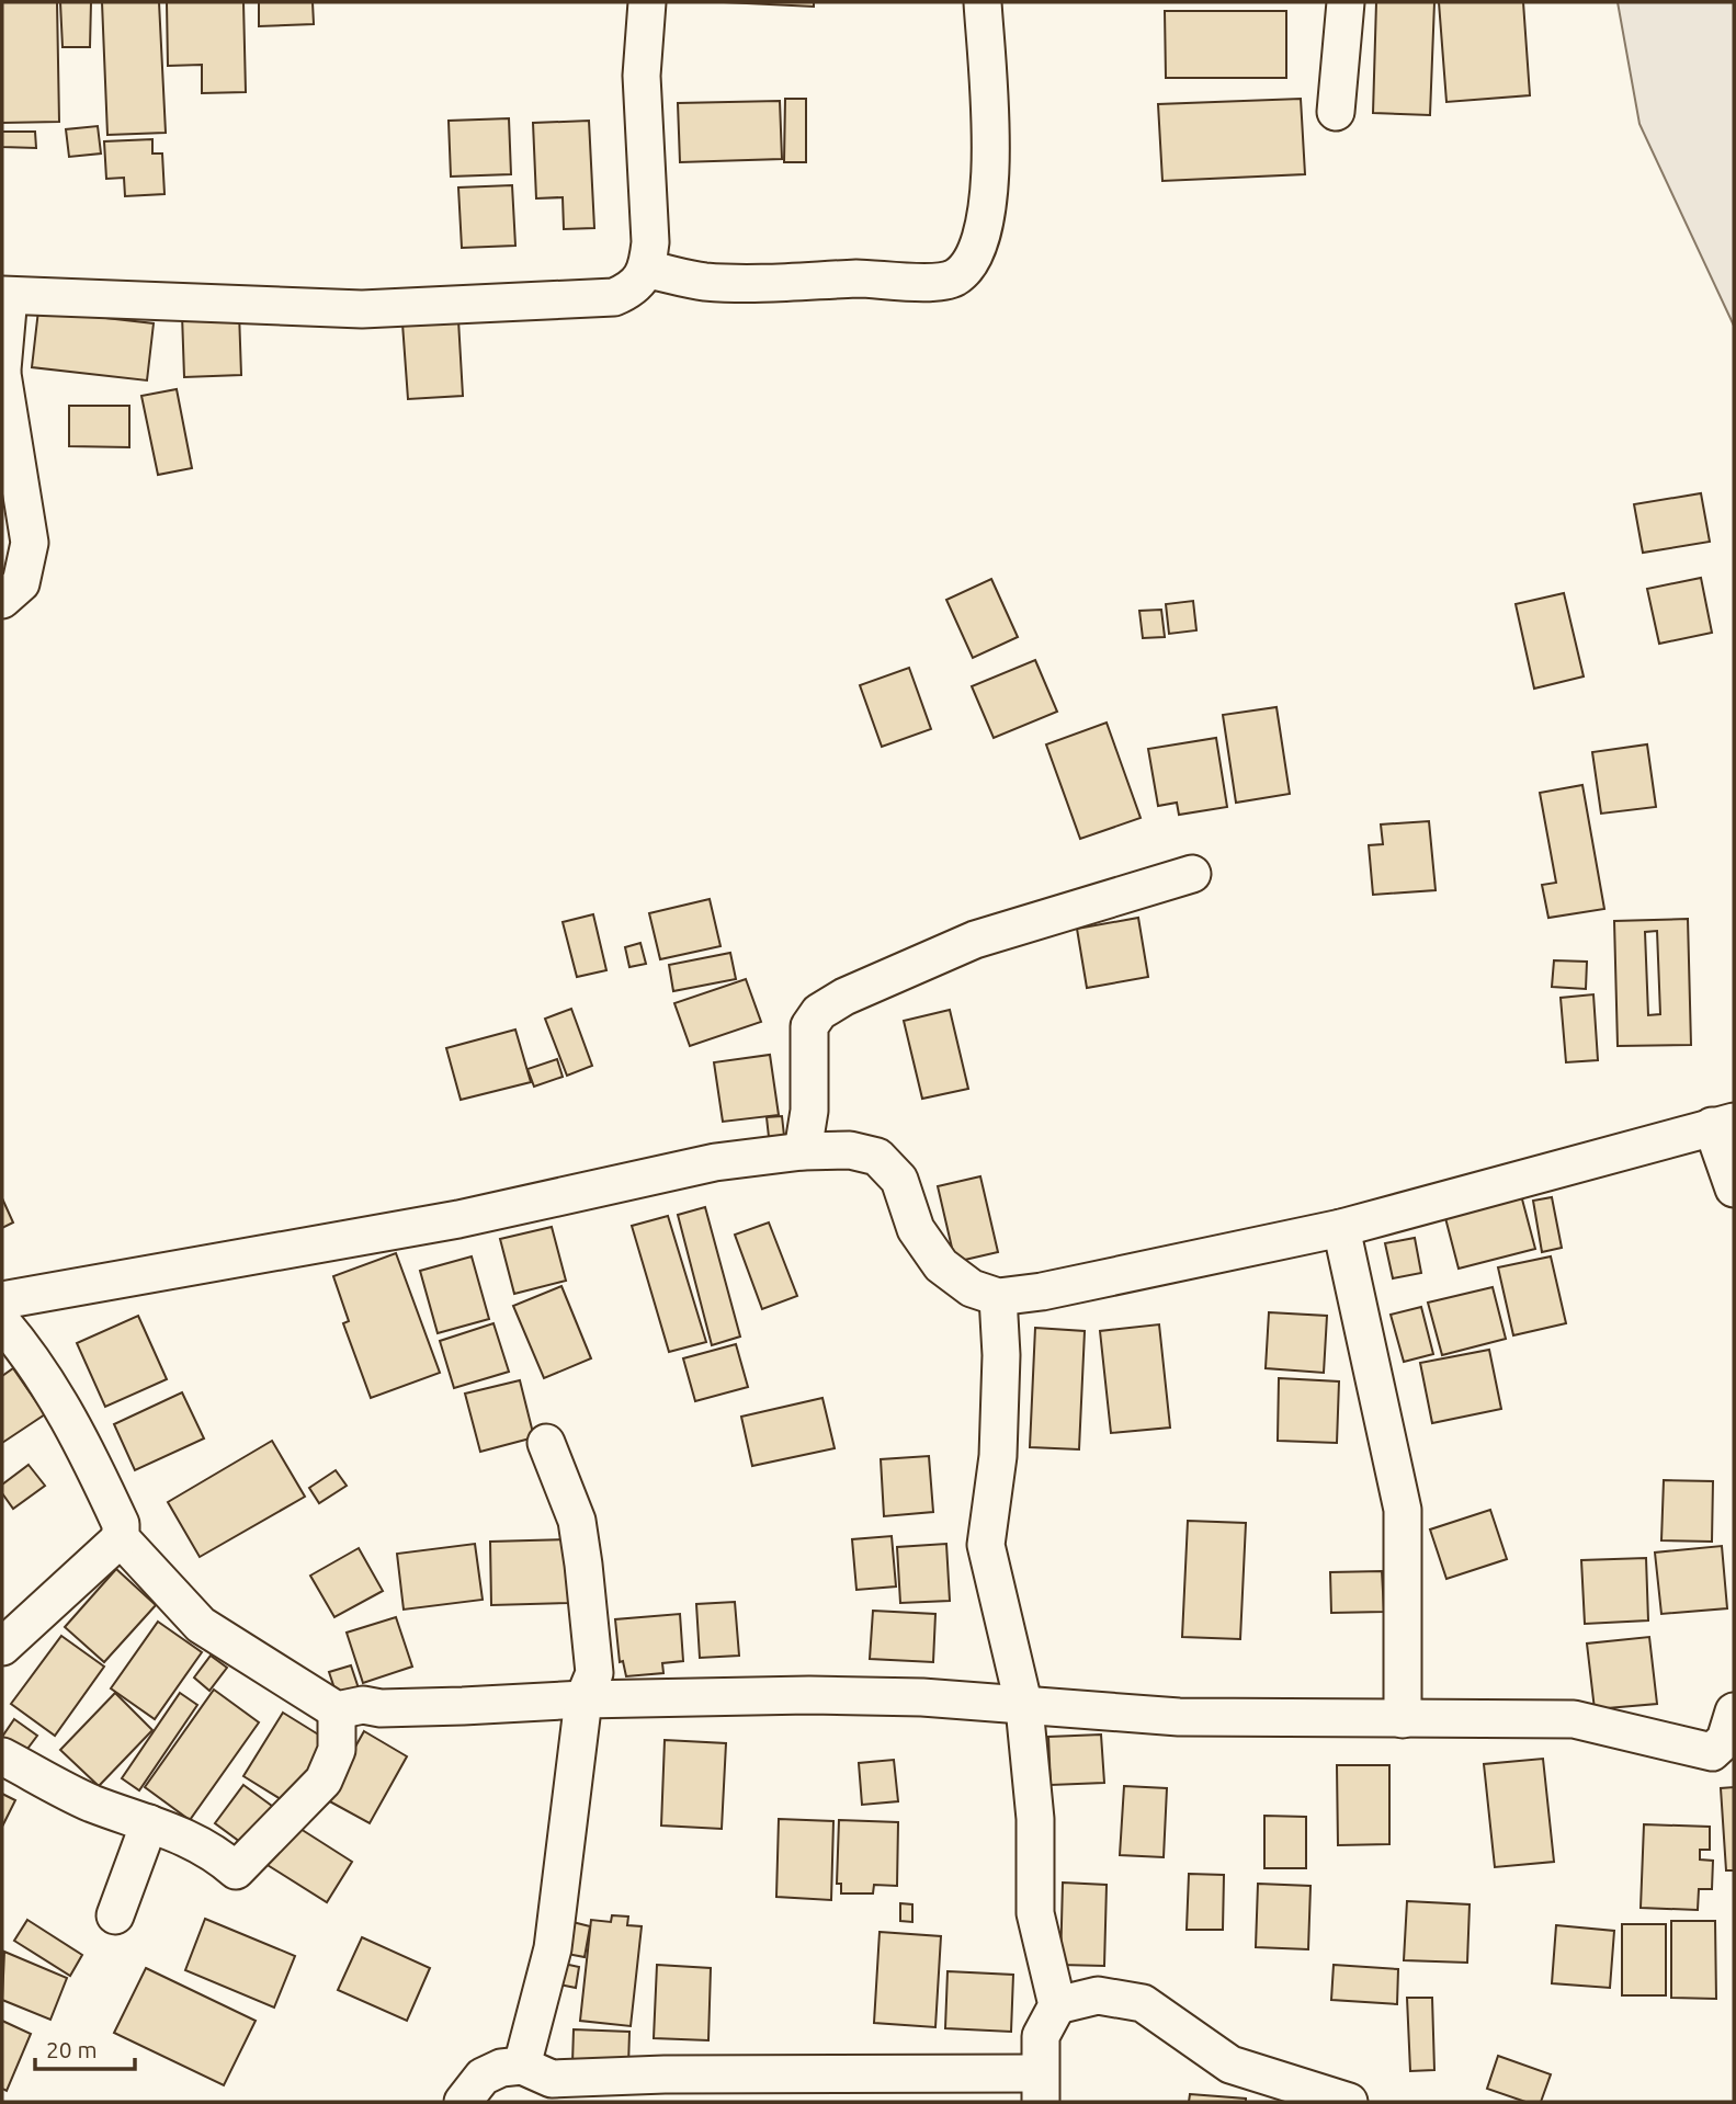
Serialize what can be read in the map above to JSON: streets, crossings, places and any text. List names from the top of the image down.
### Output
{
  "scale_bar": "20 m"
}
